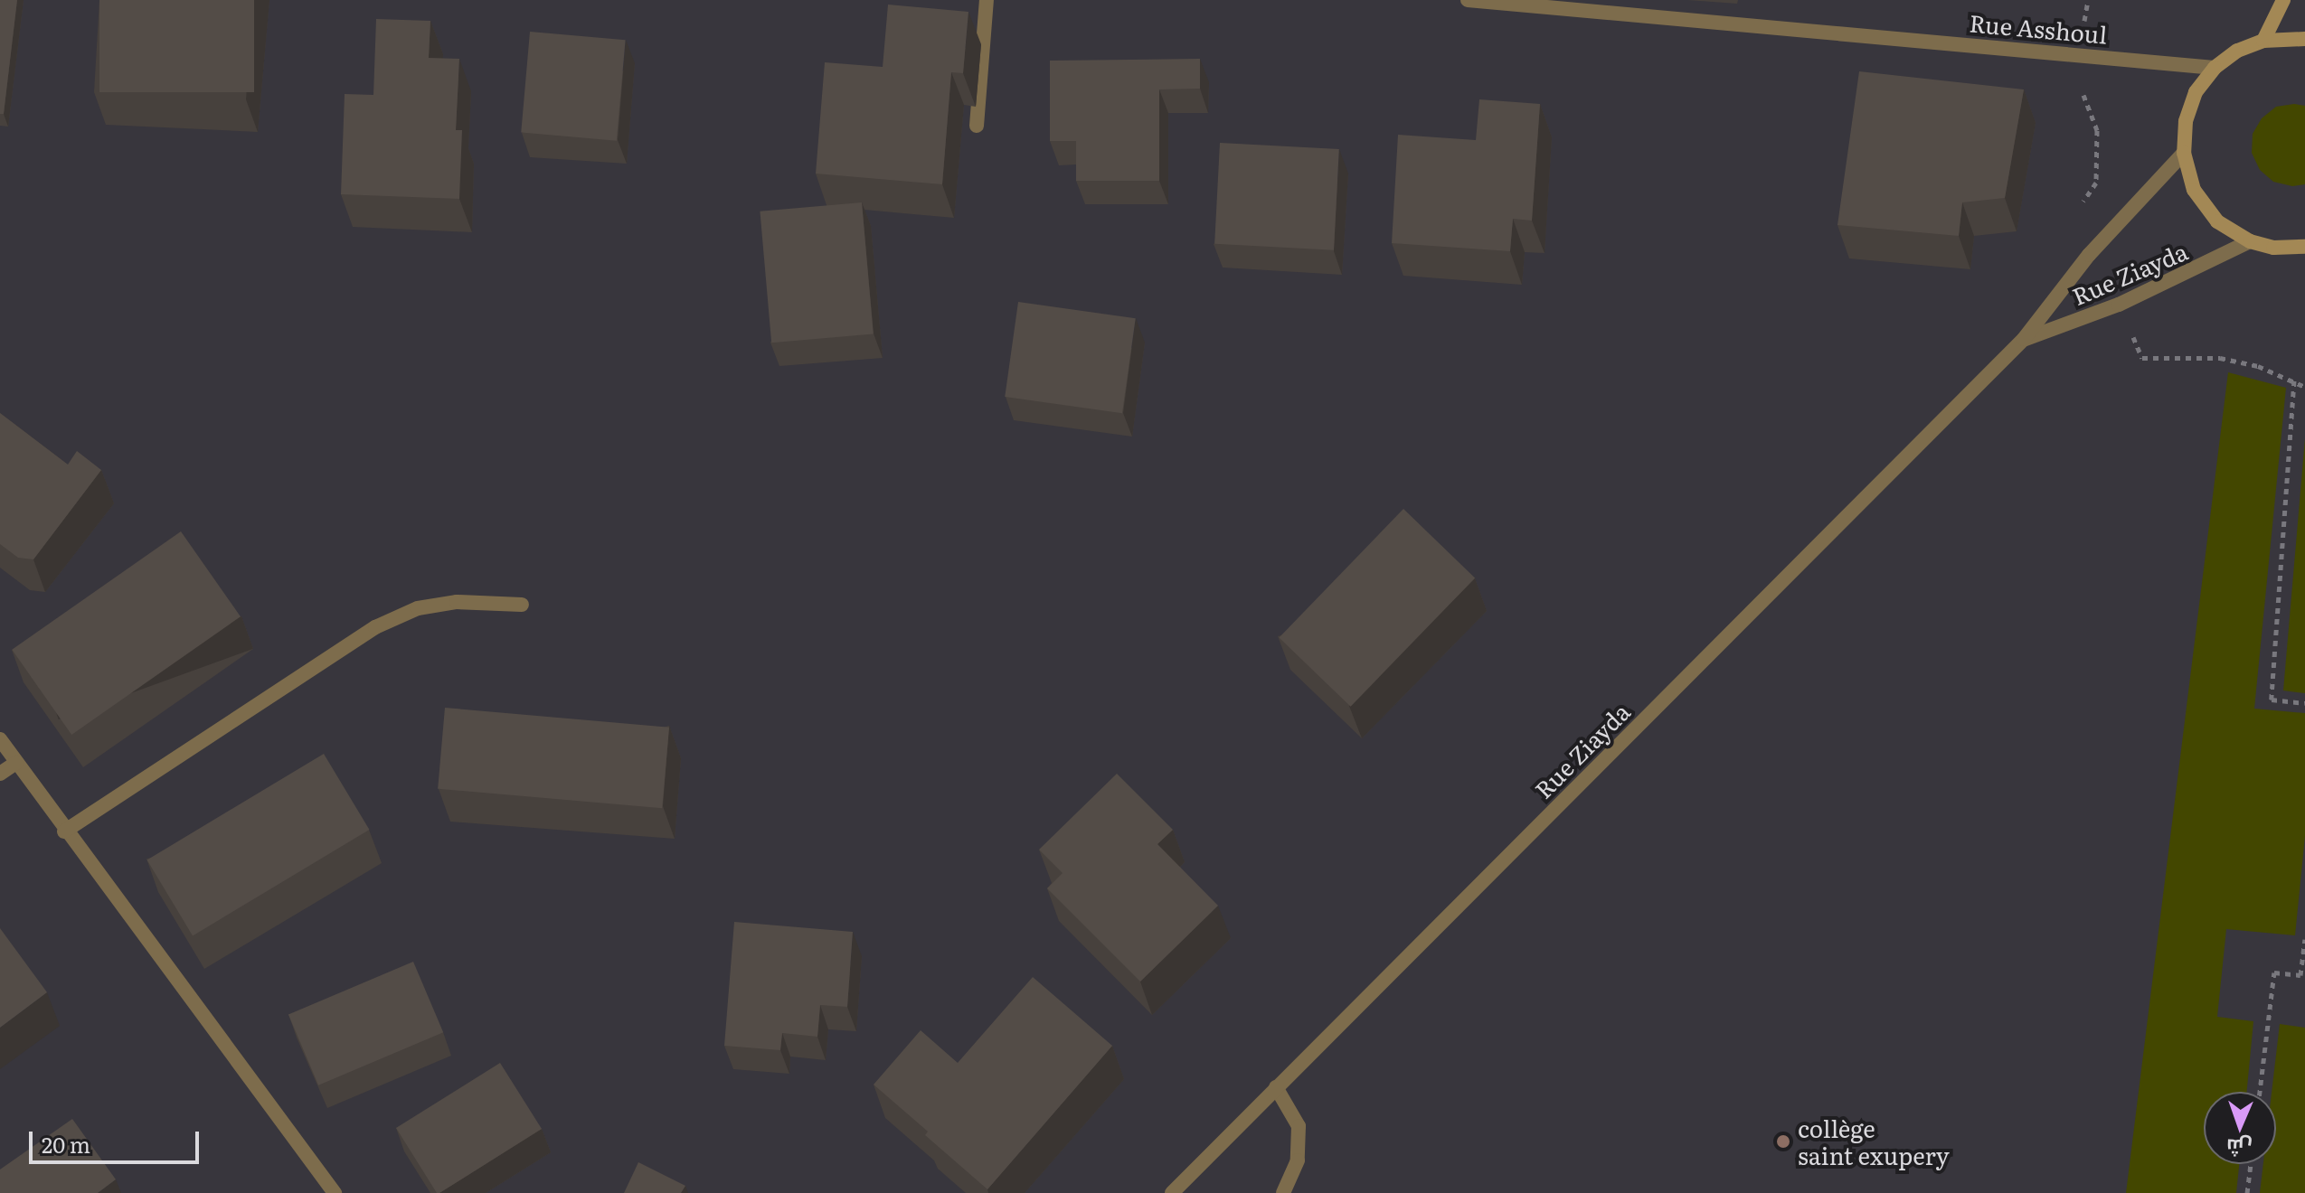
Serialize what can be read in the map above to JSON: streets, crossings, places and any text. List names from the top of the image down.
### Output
{
  "streets": {
    "street": ["Rue Asshoul", "Rue Ziayda"]
  },
  "places": ["collège saint exupery"],
  "scale_bar": "20 m",
  "north": "bottom"
}
